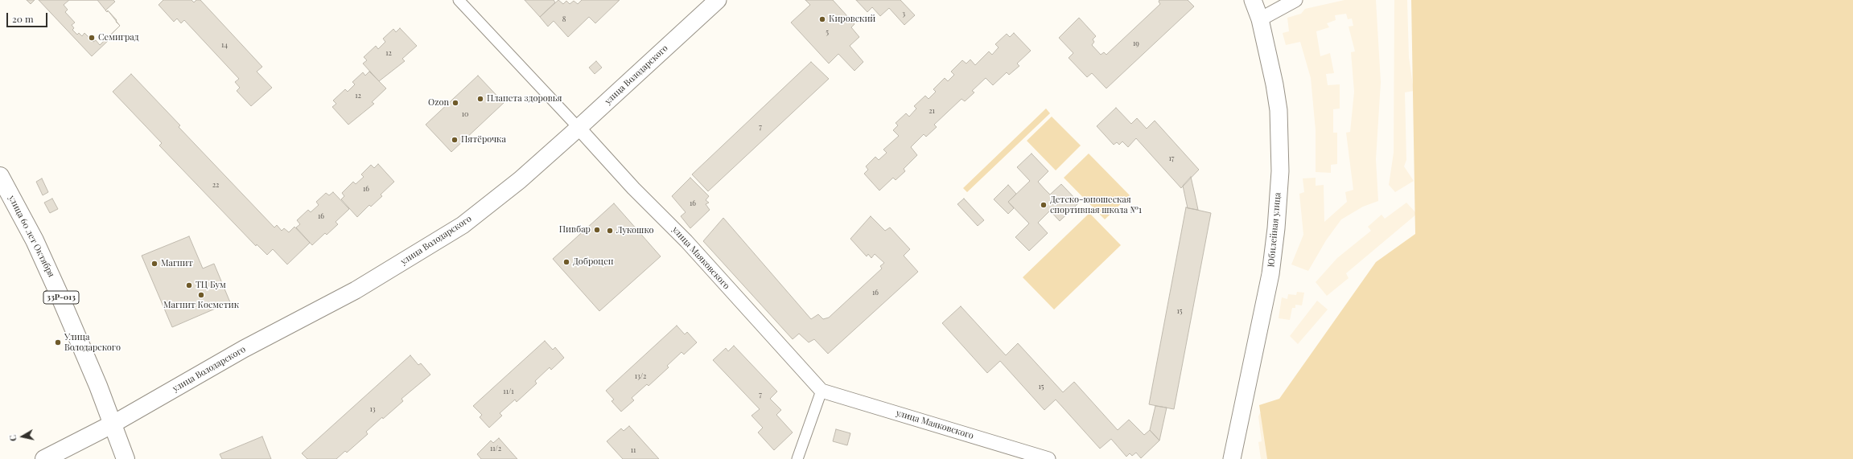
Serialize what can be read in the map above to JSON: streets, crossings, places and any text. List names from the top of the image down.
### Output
{
  "streets": {
    "main road": ["улица 60 лет Октября", "33Р-013"],
    "street": ["улица Володарского", "Юбилейная улица", "улица Маяковского"]
  },
  "crossings": [
    ["улица Володарского", "улица 60 лет Октября"],
    ["улица Володарского", "улица Маяковского"]
  ],
  "places": [
    "Кировский",
    "Семиград",
    "Планета здоровья",
    "Ozon",
    "Пятёрочка",
    "Детско-юношеская спортивная школа №1",
    "Пивбар",
    "Лукошко",
    "Доброцен",
    "Магнит",
    "ТЦ Бум",
    "Магнит Косметик",
    "Улица Володарского"
  ],
  "house_numbers": [
    "3",
    "8",
    "5",
    "19",
    "14",
    "12",
    "12",
    "21",
    "10",
    "7",
    "17",
    "22",
    "16",
    "16",
    "16",
    "16",
    "15",
    "13/2",
    "15",
    "11/1",
    "7",
    "13",
    "11/2",
    "11"
  ],
  "scale_bar": "20 m",
  "north": "left"
}
